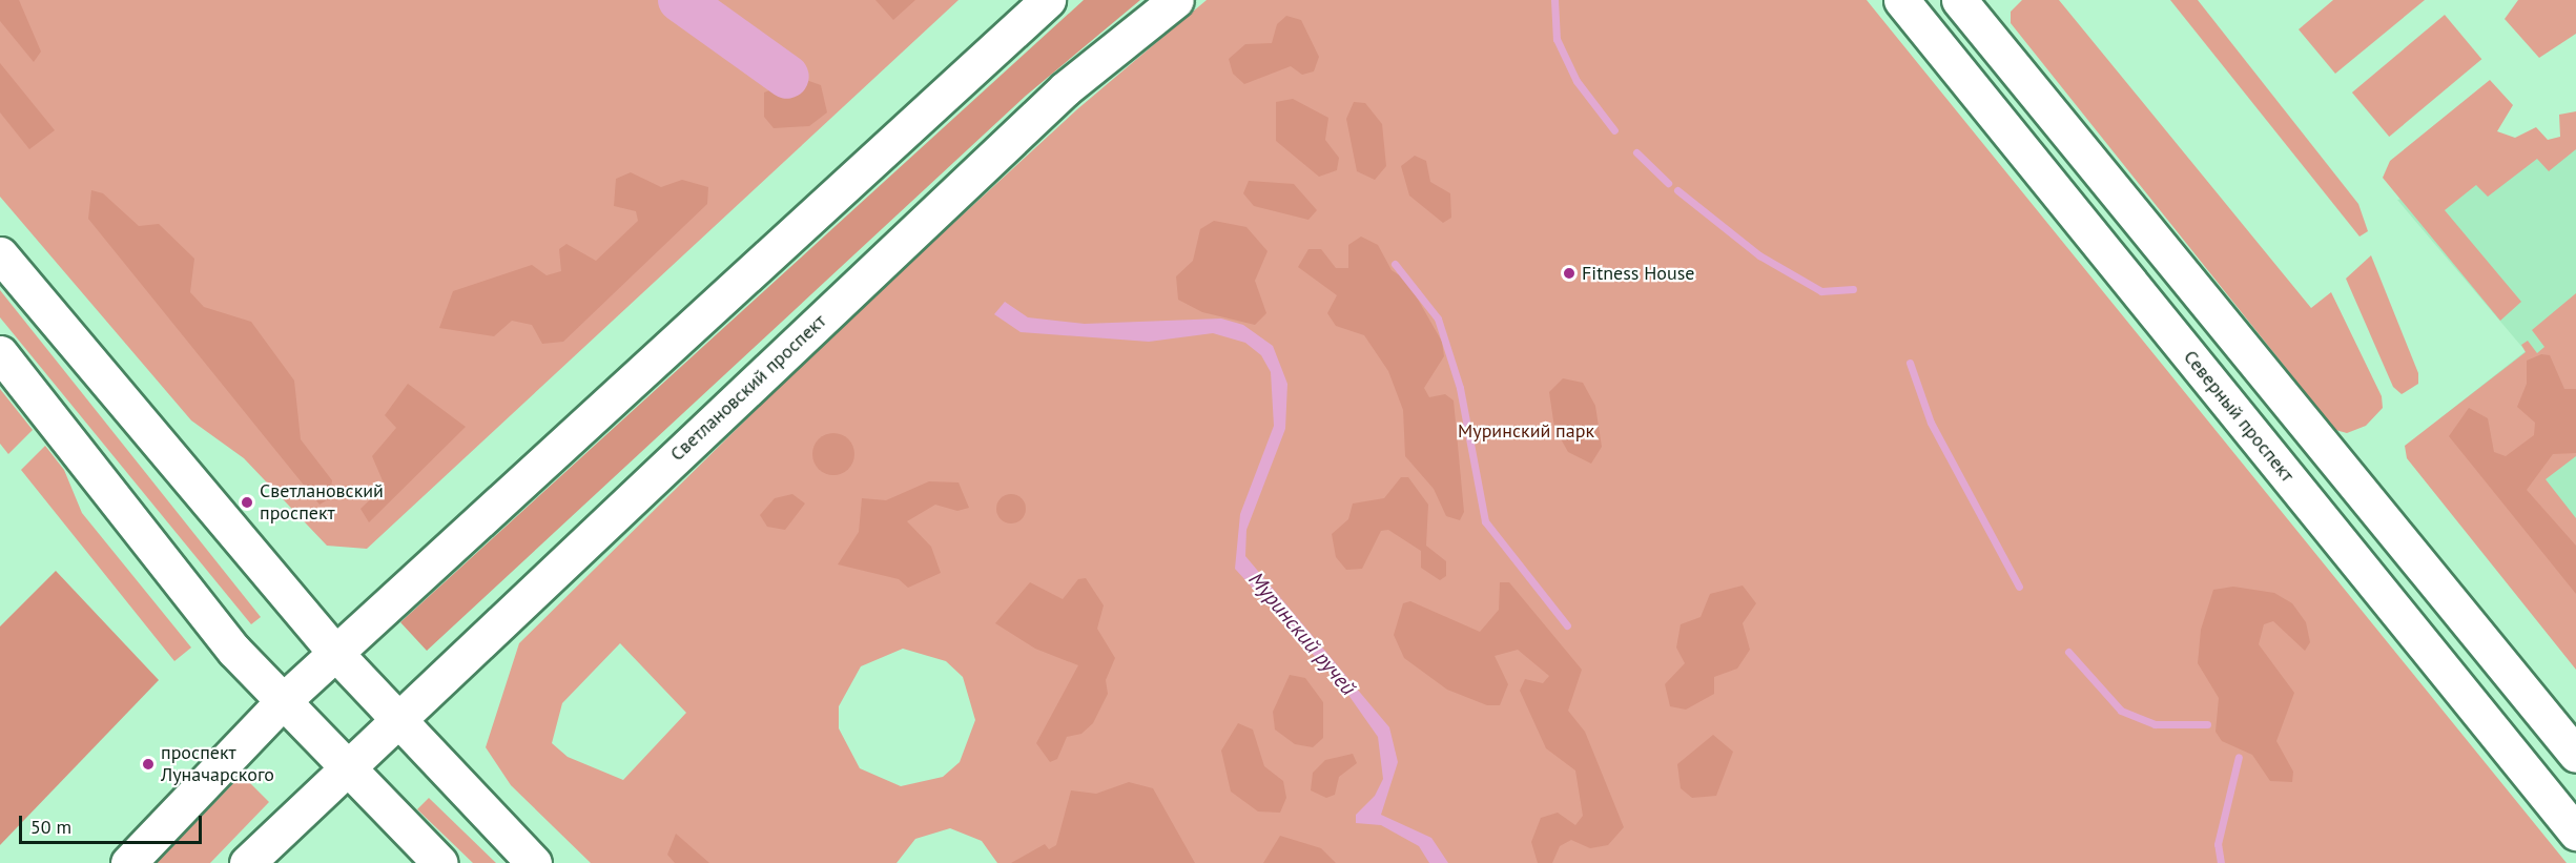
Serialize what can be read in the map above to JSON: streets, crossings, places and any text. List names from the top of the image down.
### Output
{
  "streets": {
    "main road": ["Светлановский проспект", "Северный проспект"]
  },
  "water": ["Муринский ручей"],
  "parks": ["Муринский парк"],
  "places": ["Fitness House", "Светлановский проспект", "проспект Луначарского"],
  "scale_bar": "50 m"
}
